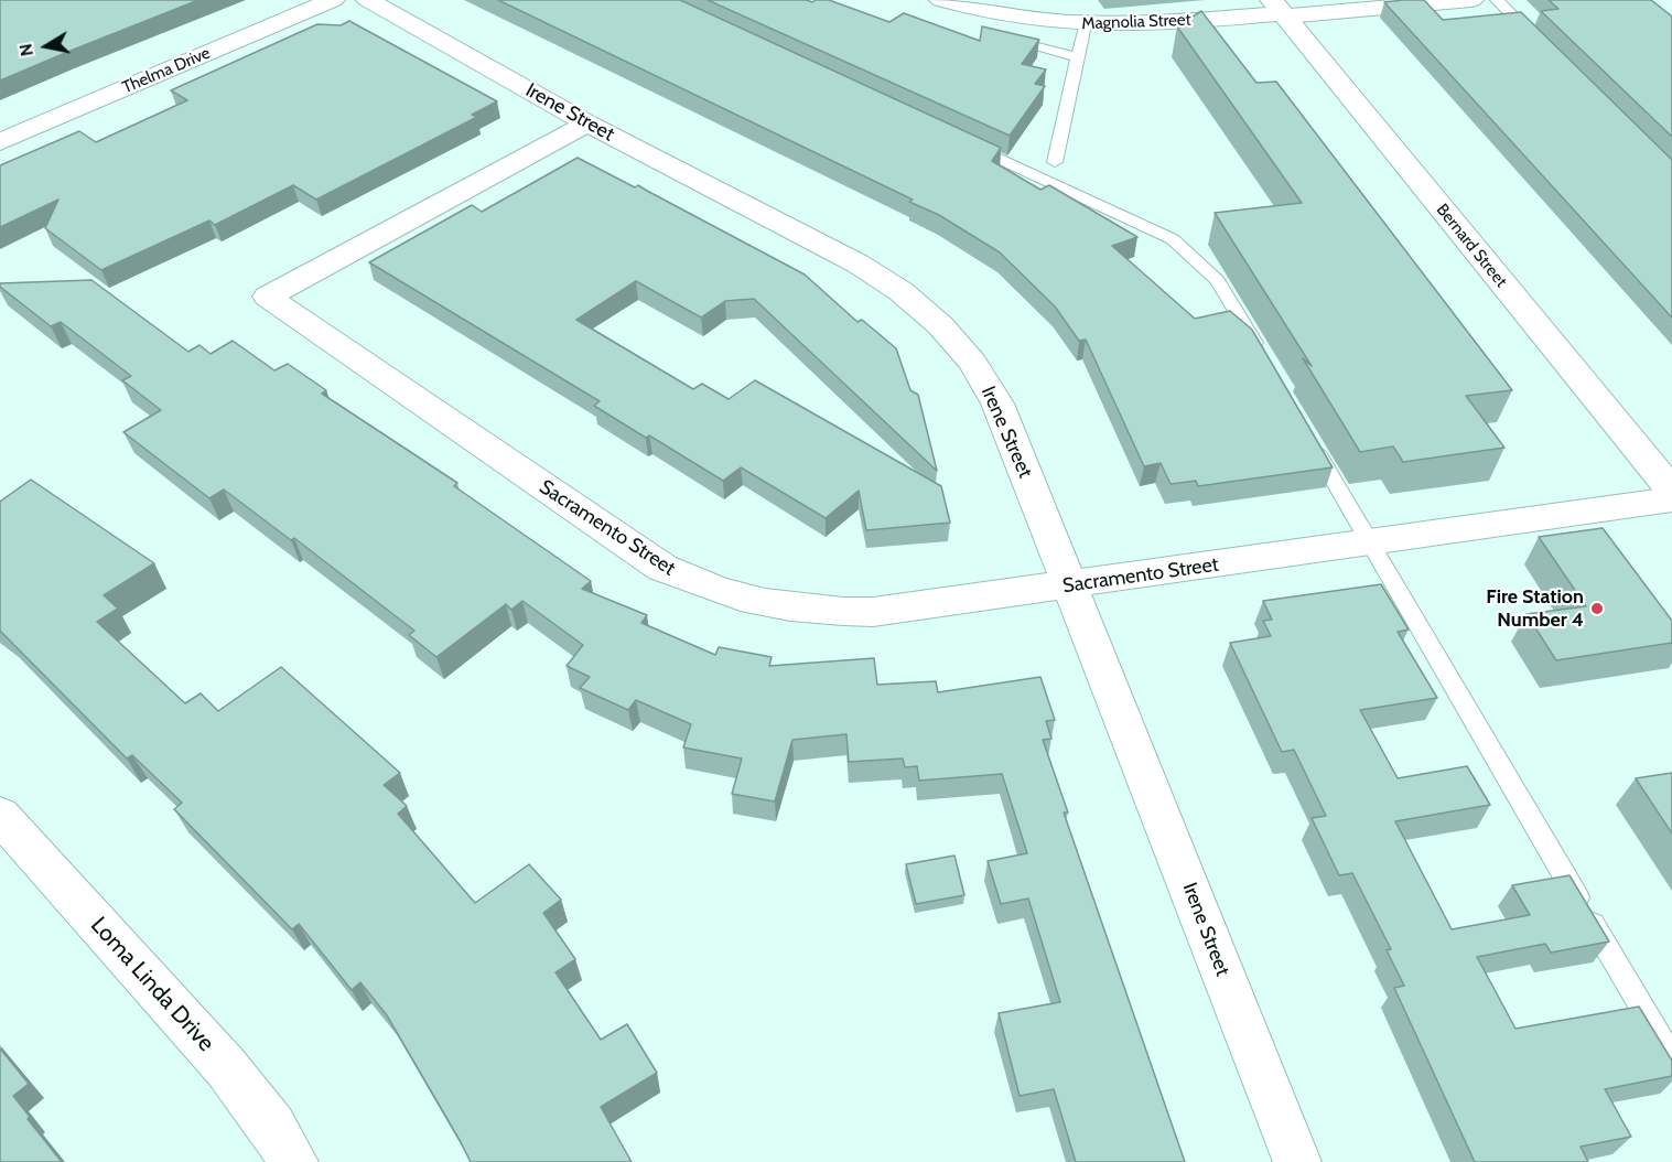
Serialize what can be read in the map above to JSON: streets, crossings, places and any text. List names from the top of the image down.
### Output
{
  "streets": {
    "street": [
      "Magnolia Street",
      "Thelma Drive",
      "Irene Street",
      "Bernard Street",
      "Sacramento Street",
      "Loma Linda Drive"
    ]
  },
  "crossings": [
    ["Magnolia Street", "Bernard Street"],
    ["Irene Street", "Sacramento Street"]
  ],
  "places": ["Fire Station Number 4"],
  "north": "left"
}
